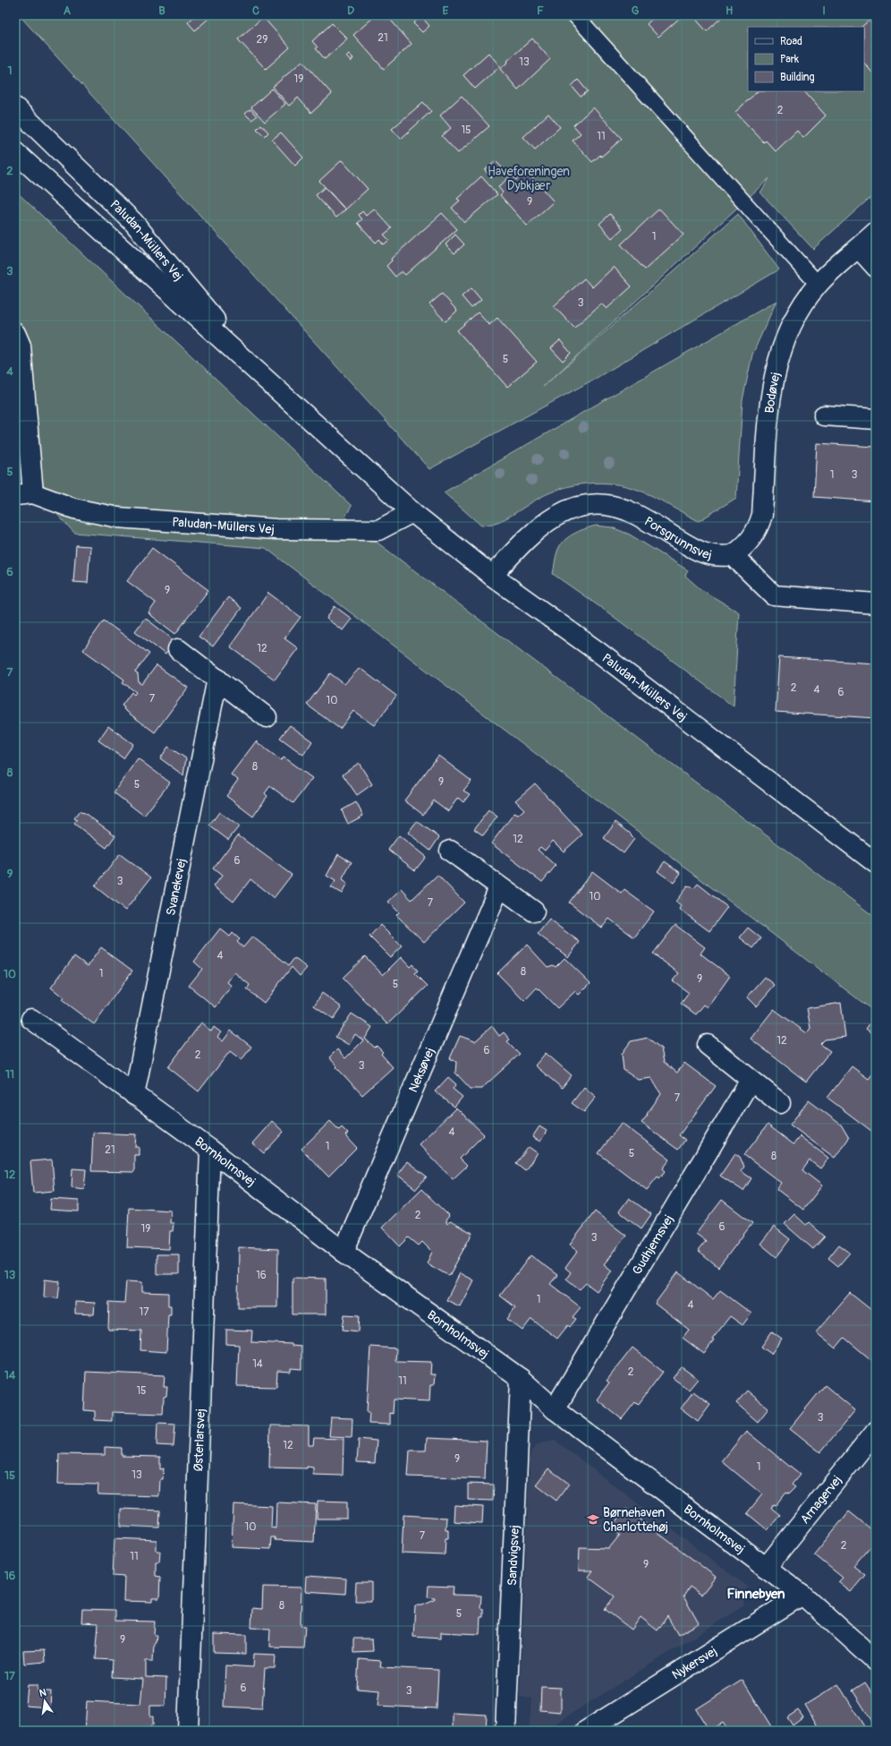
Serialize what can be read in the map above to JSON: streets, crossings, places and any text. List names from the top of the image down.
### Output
{
  "streets": {
    "street": [
      "Paludan-Müllers Vej",
      "Bodøvej",
      "Porsgrunnsvej",
      "Svanekevej",
      "Neksøvej",
      "Bornholmsvej",
      "Gudhjemsvej",
      "Østerlarsvej",
      "Arnagervej",
      "Sandvigsvej",
      "Nykersvej"
    ]
  },
  "crossings": [
    ["Paludan-Müllers Vej", "Porsgrunnsvej"],
    ["Bodøvej", "Porsgrunnsvej"],
    ["Svanekevej", "Bornholmsvej"],
    ["Neksøvej", "Bornholmsvej"],
    ["Bornholmsvej", "Gudhjemsvej"],
    ["Bornholmsvej", "Østerlarsvej"],
    ["Bornholmsvej", "Arnagervej"],
    ["Bornholmsvej", "Sandvigsvej"],
    ["Bornholmsvej", "Nykersvej"]
  ],
  "districts": ["Finnebyen"],
  "parks": ["Haveforeningen Dybkjær"],
  "places": {
    "school or university": ["Børnehaven Charlottehøj"]
  },
  "house_numbers": [
    "21",
    "29",
    "13",
    "19",
    "2",
    "15",
    "11",
    "9",
    "1",
    "3",
    "5",
    "1",
    "3",
    "9",
    "12",
    "2",
    "4",
    "6",
    "7",
    "10",
    "8",
    "9",
    "5",
    "12",
    "6",
    "3",
    "10",
    "7",
    "4",
    "8",
    "1",
    "9",
    "5",
    "12",
    "6",
    "2",
    "3",
    "7",
    "4",
    "1",
    "21",
    "5",
    "8",
    "2",
    "6",
    "19",
    "3",
    "16",
    "1",
    "4",
    "17",
    "14",
    "2",
    "11",
    "15",
    "3",
    "12",
    "9",
    "1",
    "13",
    "10",
    "7",
    "2",
    "11",
    "9",
    "8",
    "5",
    "9",
    "6",
    "3"
  ],
  "legend": ["Road", "Park", "Building"],
  "north": "top",
  "grid": {
    "columns": [
      "A",
      "B",
      "C",
      "D",
      "E",
      "F",
      "G",
      "H",
      "I"
    ],
    "rows": [
      "1",
      "2",
      "3",
      "4",
      "5",
      "6",
      "7",
      "8",
      "9",
      "10",
      "11",
      "12",
      "13",
      "14",
      "15",
      "16",
      "17"
    ]
  }
}
